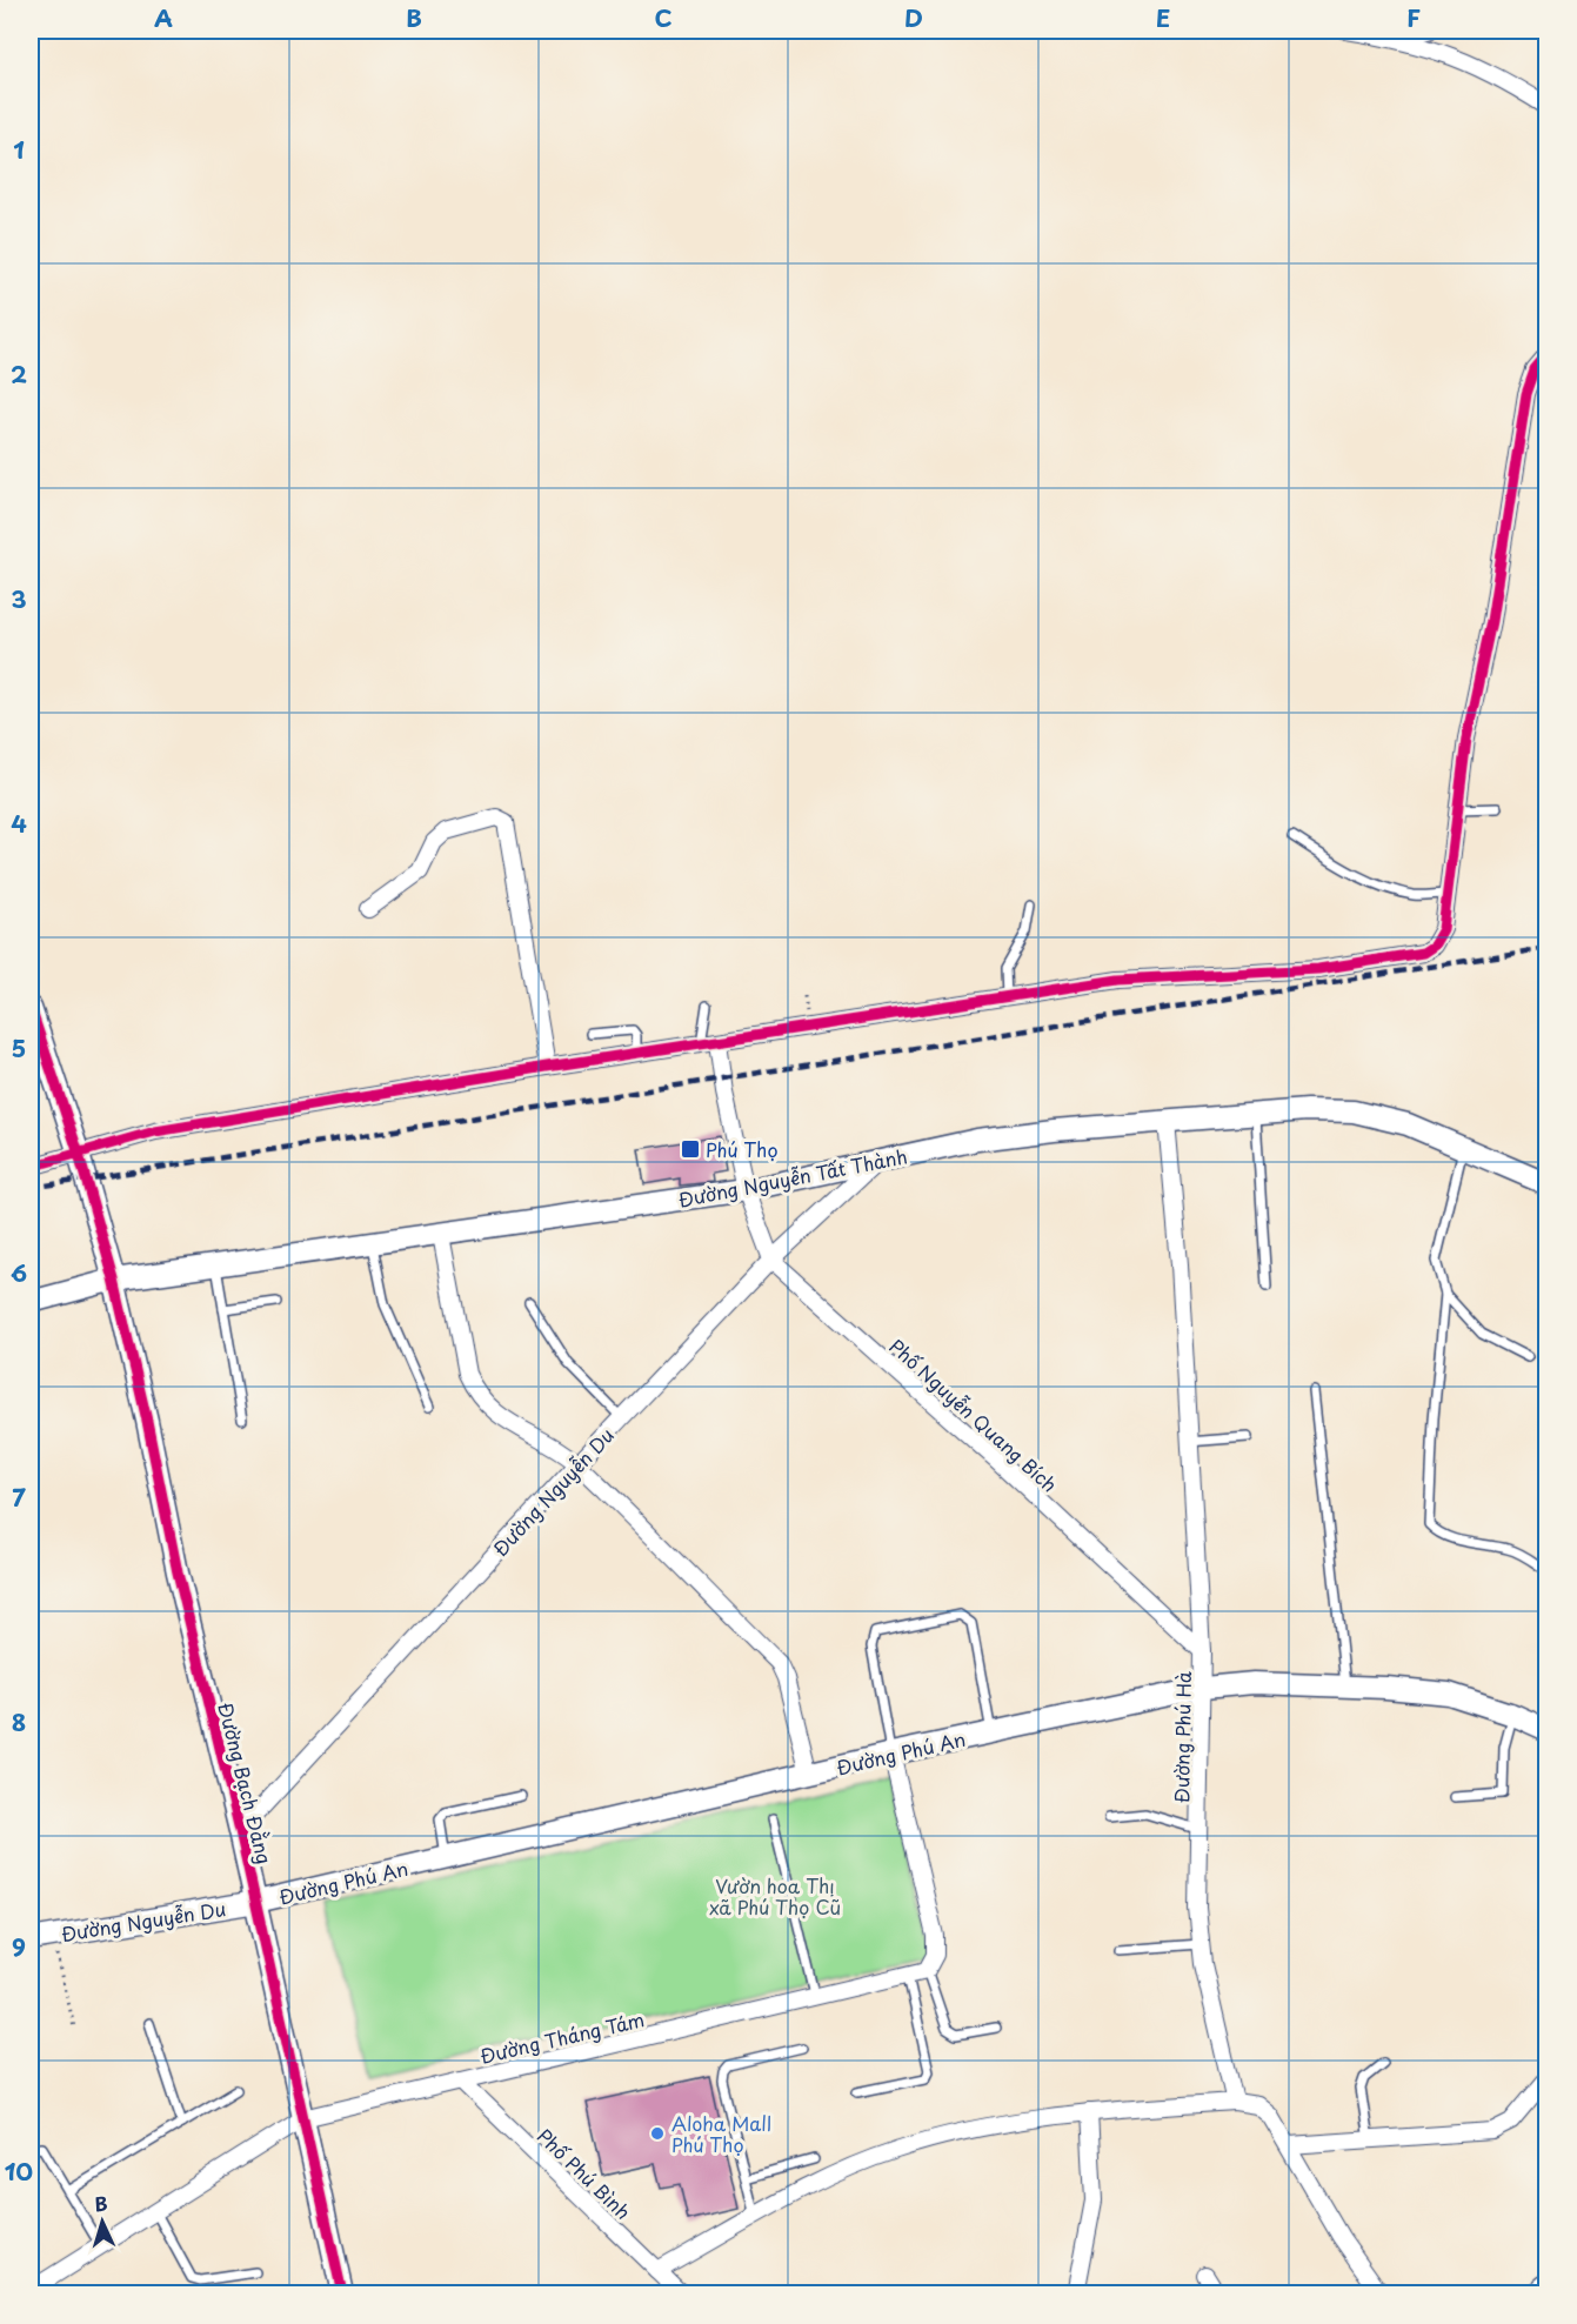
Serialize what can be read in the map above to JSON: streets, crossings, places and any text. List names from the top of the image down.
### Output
{
  "streets": {
    "street": [
      "Đường Nguyễn Tất Thành",
      "Phố Nguyễn Quang Bích",
      "Đường Nguyễn Du",
      "Đường Phú Hà",
      "Đường Phú An",
      "Đường Bạch Đằng",
      "Đường Tháng Tám",
      "Phố Phú Bình"
    ]
  },
  "crossings": [
    ["Đường Nguyễn Tất Thành", "Phố Nguyễn Quang Bích"],
    ["Đường Nguyễn Tất Thành", "Đường Nguyễn Du"],
    ["Đường Nguyễn Tất Thành", "Đường Phú Hà"],
    ["Đường Nguyễn Tất Thành", "Đường Bạch Đằng"],
    ["Phố Nguyễn Quang Bích", "Đường Nguyễn Du"],
    ["Phố Nguyễn Quang Bích", "Đường Phú Hà"],
    ["Đường Nguyễn Du", "Đường Phú An"],
    ["Đường Nguyễn Du", "Đường Bạch Đằng"],
    ["Đường Phú Hà", "Đường Phú An"],
    ["Đường Phú An", "Đường Bạch Đằng"],
    ["Đường Bạch Đằng", "Đường Tháng Tám"],
    ["Đường Tháng Tám", "Phố Phú Bình"]
  ],
  "parks": ["Vườn hoa Thị xã Phú Thọ Cũ"],
  "places": {
    "transit": ["Phú Thọ"],
    "other": ["Aloha Mall Phú Thọ"]
  },
  "north": "top",
  "grid": {
    "columns": [
      "A",
      "B",
      "C",
      "D",
      "E",
      "F"
    ],
    "rows": [
      "1",
      "2",
      "3",
      "4",
      "5",
      "6",
      "7",
      "8",
      "9",
      "10"
    ]
  }
}
